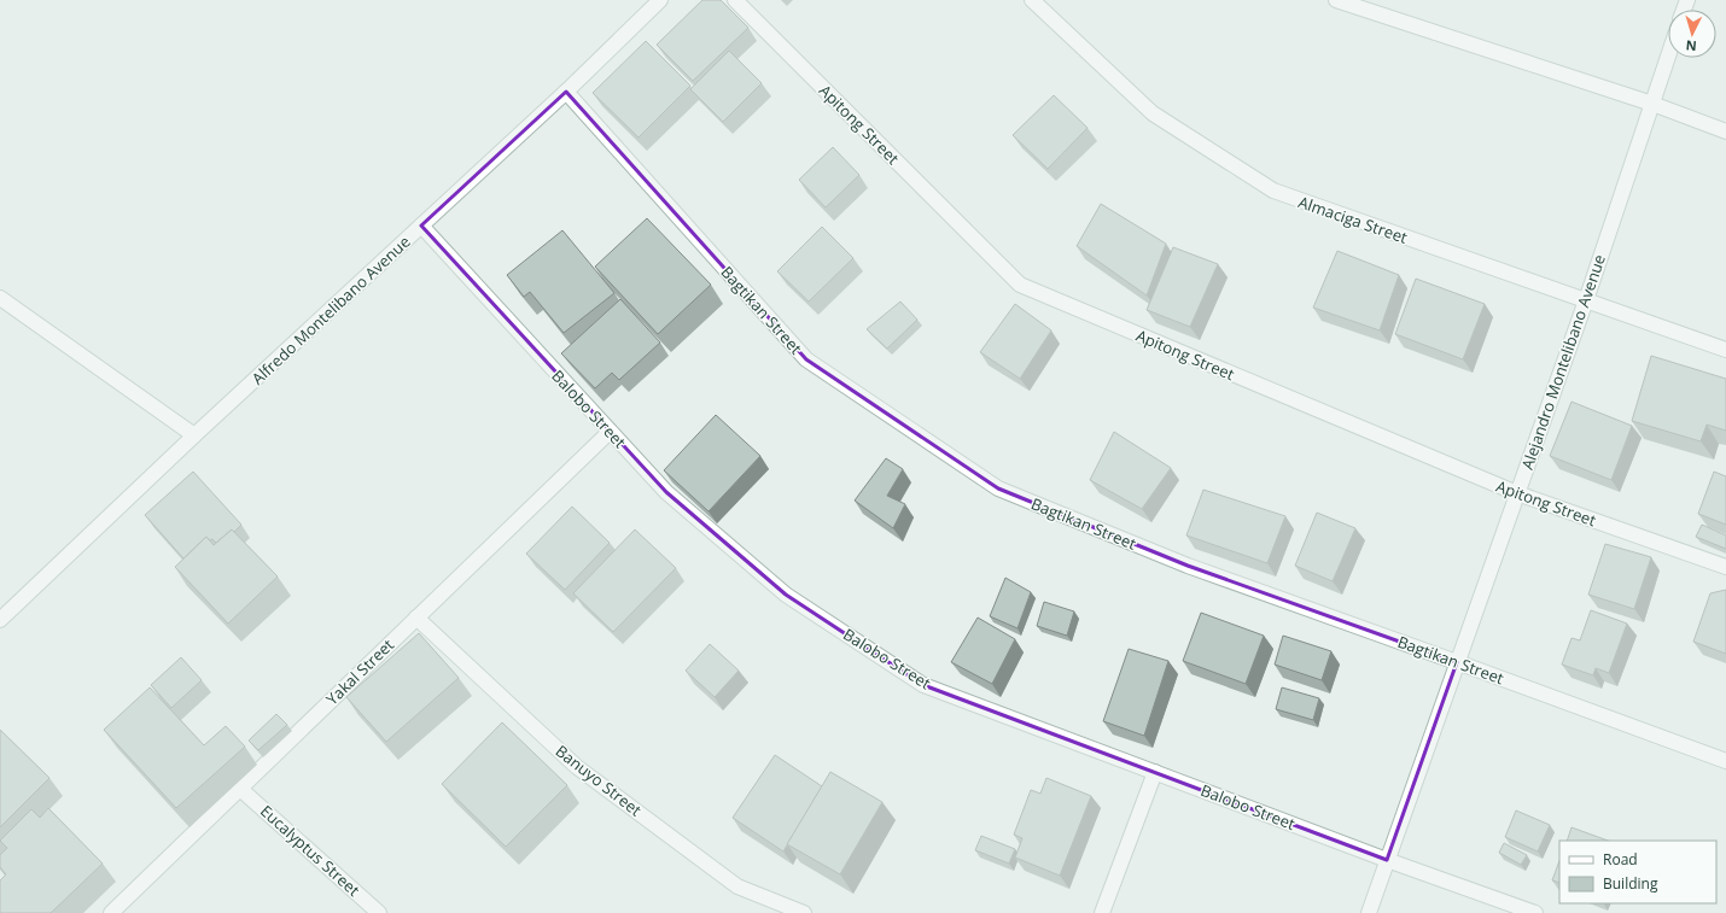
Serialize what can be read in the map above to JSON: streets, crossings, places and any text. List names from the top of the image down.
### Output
{
  "streets": {
    "street": [
      "Apitong Street",
      "Almaciga Street",
      "Alfredo Montelibano Avenue",
      "Bagtikan Street",
      "Alejandro Montelibano Avenue",
      "Balobo Street",
      "Yakal Street",
      "Banuyo Street",
      "Eucalyptus Street"
    ]
  },
  "crossings": [
    ["Apitong Street", "Alejandro Montelibano Avenue"],
    ["Almaciga Street", "Alejandro Montelibano Avenue"],
    ["Alfredo Montelibano Avenue", "Bagtikan Street"],
    ["Alfredo Montelibano Avenue", "Balobo Street"],
    ["Bagtikan Street", "Alejandro Montelibano Avenue"],
    ["Alejandro Montelibano Avenue", "Balobo Street"],
    ["Balobo Street", "Yakal Street"],
    ["Yakal Street", "Banuyo Street"],
    ["Yakal Street", "Eucalyptus Street"]
  ],
  "legend": ["Road", "Building"],
  "north": "bottom"
}
